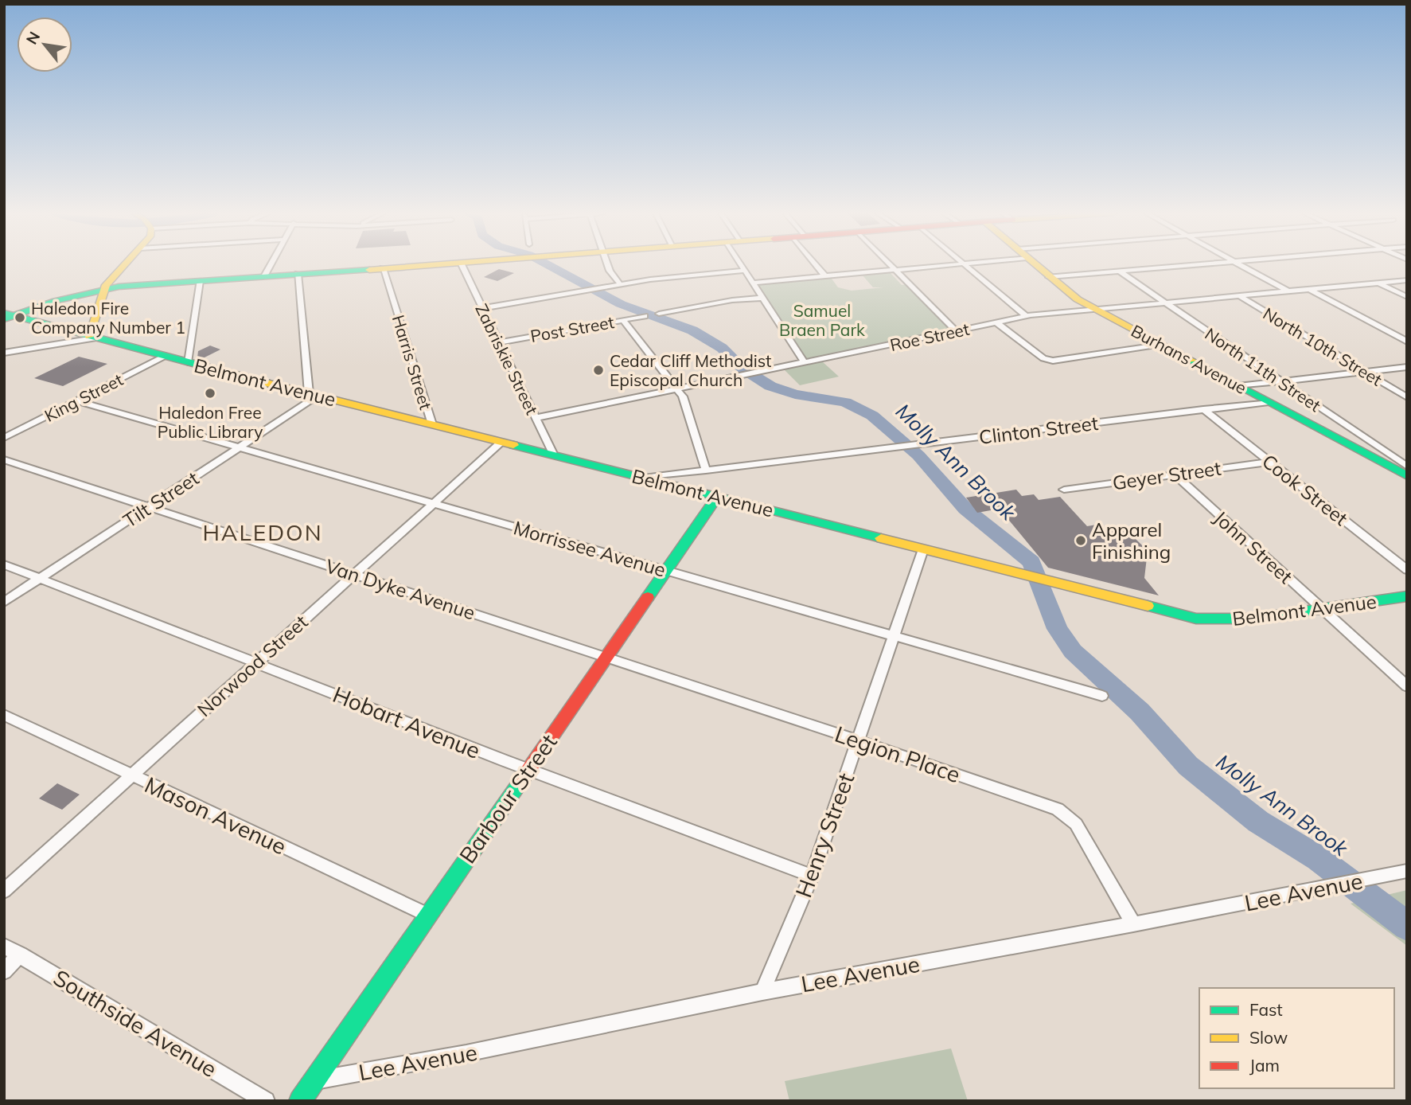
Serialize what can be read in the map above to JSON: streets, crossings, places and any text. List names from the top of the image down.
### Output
{
  "streets": {
    "main road": ["Burhans Avenue", "Belmont Avenue", "Barbour Street"],
    "street": [
      "Post Street",
      "Roe Street",
      "North 10th Street",
      "Zabriskie Street",
      "Harris Street",
      "North 11th Street",
      "King Street",
      "Clinton Street",
      "Geyer Street",
      "Cook Street",
      "Tilt Street",
      "John Street",
      "Morrissee Avenue",
      "Van Dyke Avenue",
      "Norwood Street",
      "Hobart Avenue",
      "Legion Place",
      "Mason Avenue",
      "Henry Street",
      "Lee Avenue",
      "Southside Avenue"
    ]
  },
  "crossings": [
    ["Post Street", "Zabriskie Street"],
    ["Roe Street", "North 10th Street"],
    ["Roe Street", "Zabriskie Street"],
    ["Roe Street", "Burhans Avenue"],
    ["Roe Street", "North 11th Street"],
    ["Zabriskie Street", "Belmont Avenue"],
    ["Burhans Avenue", "North 11th Street"],
    ["Burhans Avenue", "Clinton Street"],
    ["Harris Street", "Belmont Avenue"],
    ["Belmont Avenue", "King Street"],
    ["Belmont Avenue", "Clinton Street"],
    ["Belmont Avenue", "Tilt Street"],
    ["Belmont Avenue", "John Street"],
    ["Belmont Avenue", "Norwood Street"],
    ["Belmont Avenue", "Barbour Street"],
    ["Belmont Avenue", "Henry Street"],
    ["King Street", "Morrissee Avenue"],
    ["Clinton Street", "Cook Street"],
    ["Geyer Street", "Cook Street"],
    ["Geyer Street", "John Street"],
    ["Tilt Street", "Morrissee Avenue"],
    ["Tilt Street", "Van Dyke Avenue"],
    ["Tilt Street", "Hobart Avenue"],
    ["Morrissee Avenue", "Norwood Street"],
    ["Morrissee Avenue", "Barbour Street"],
    ["Morrissee Avenue", "Henry Street"],
    ["Van Dyke Avenue", "Norwood Street"],
    ["Van Dyke Avenue", "Legion Place"],
    ["Van Dyke Avenue", "Barbour Street"],
    ["Norwood Street", "Hobart Avenue"],
    ["Norwood Street", "Mason Avenue"],
    ["Hobart Avenue", "Barbour Street"],
    ["Hobart Avenue", "Henry Street"],
    ["Legion Place", "Barbour Street"],
    ["Legion Place", "Henry Street"],
    ["Legion Place", "Lee Avenue"],
    ["Barbour Street", "Mason Avenue"],
    ["Barbour Street", "Lee Avenue"],
    ["Henry Street", "Lee Avenue"]
  ],
  "districts": ["HALEDON"],
  "water": ["Molly Ann Brook"],
  "parks": ["Samuel Braen Park"],
  "places": [
    "Haledon Fire Company Number 1",
    "Cedar Cliff Methodist Episcopal Church",
    "Haledon Free Public Library",
    "Apparel Finishing"
  ],
  "legend": ["Fast", "Slow", "Jam"],
  "north": "top left"
}
